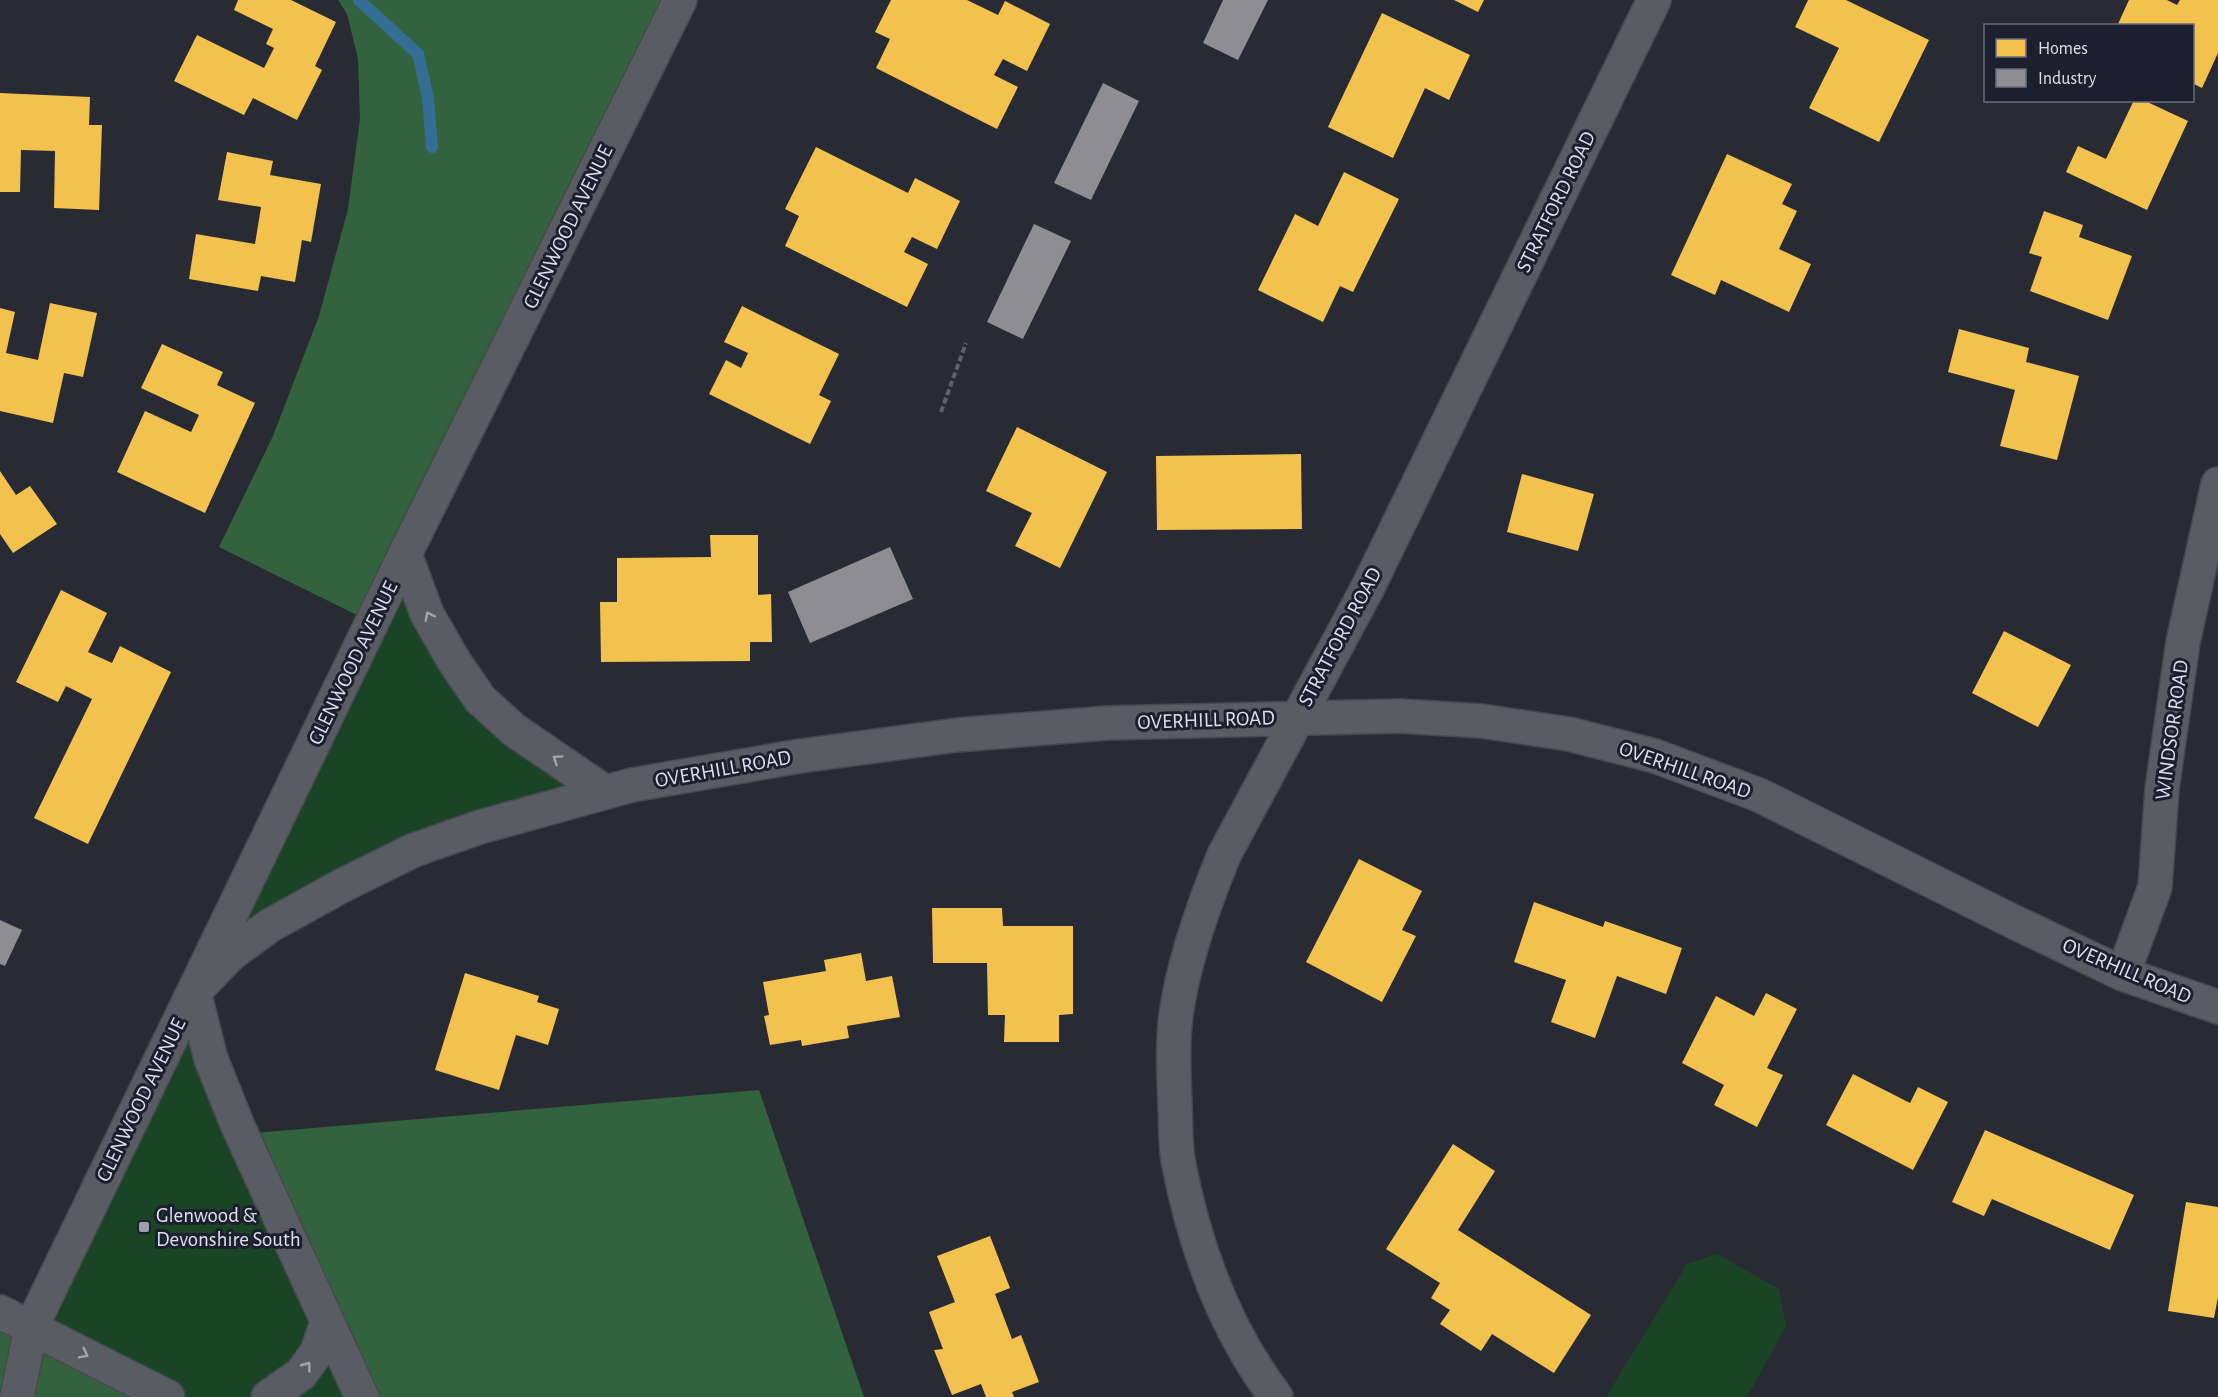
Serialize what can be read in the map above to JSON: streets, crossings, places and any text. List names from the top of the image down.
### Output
{
  "streets": {
    "street": [
      "STRATFORD ROAD",
      "GLENWOOD AVENUE",
      "OVERHILL ROAD",
      "WINDSOR ROAD"
    ]
  },
  "crossings": [
    ["STRATFORD ROAD", "OVERHILL ROAD"],
    ["GLENWOOD AVENUE", "OVERHILL ROAD"],
    ["OVERHILL ROAD", "WINDSOR ROAD"]
  ],
  "places": {
    "transit": ["Glenwood & Devonshire South"]
  },
  "legend": ["Homes", "Industry"]
}
